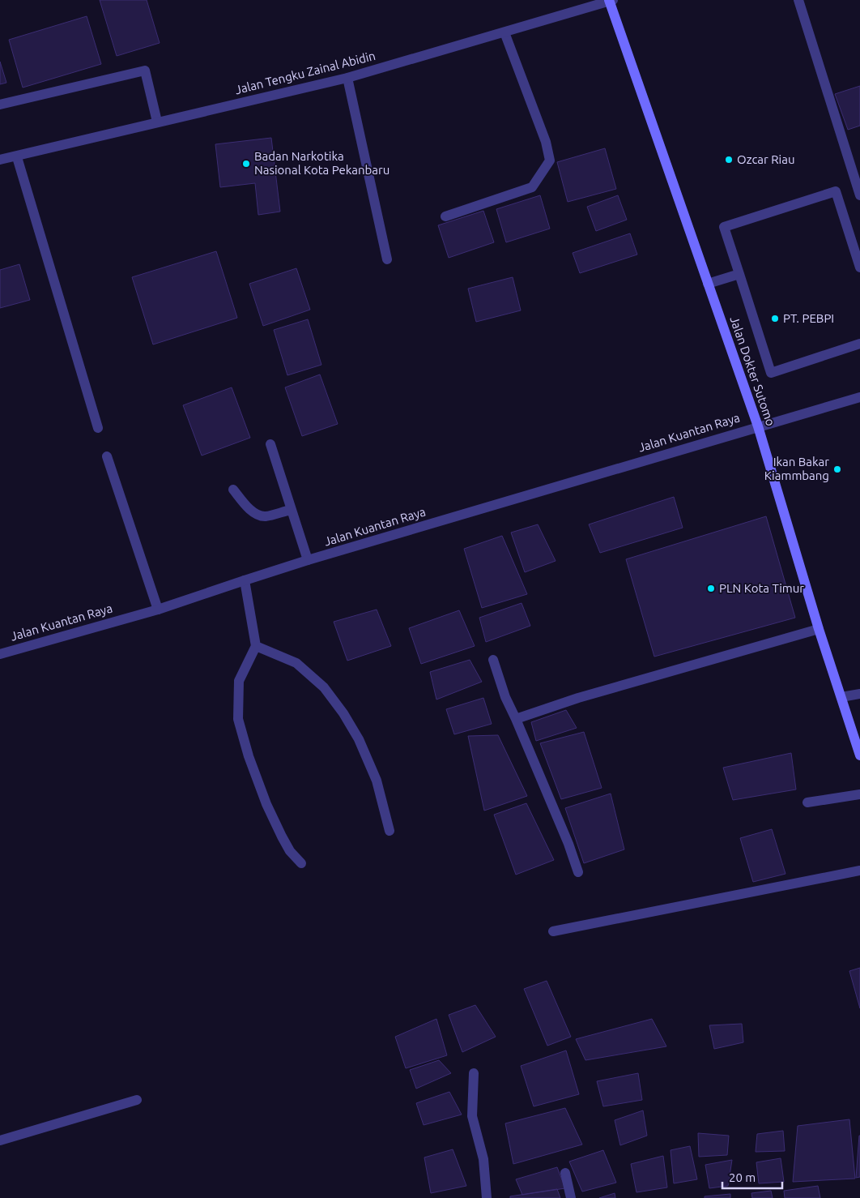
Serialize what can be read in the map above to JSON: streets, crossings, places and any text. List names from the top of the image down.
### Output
{
  "streets": {
    "main road": ["Jalan Dokter Sutomo"],
    "street": ["Jalan Tengku Zainal Abidin", "Jalan Kuantan Raya"]
  },
  "crossings": [
    ["Jalan Tengku Zainal Abidin", "Jalan Dokter Sutomo"],
    ["Jalan Dokter Sutomo", "Jalan Kuantan Raya"]
  ],
  "places": [
    "Ozcar Riau",
    "Badan Narkotika Nasional Kota Pekanbaru",
    "PT. PEBPI",
    "Ikan Bakar Kiammbang",
    "PLN Kota Timur"
  ],
  "scale_bar": "20 m"
}
